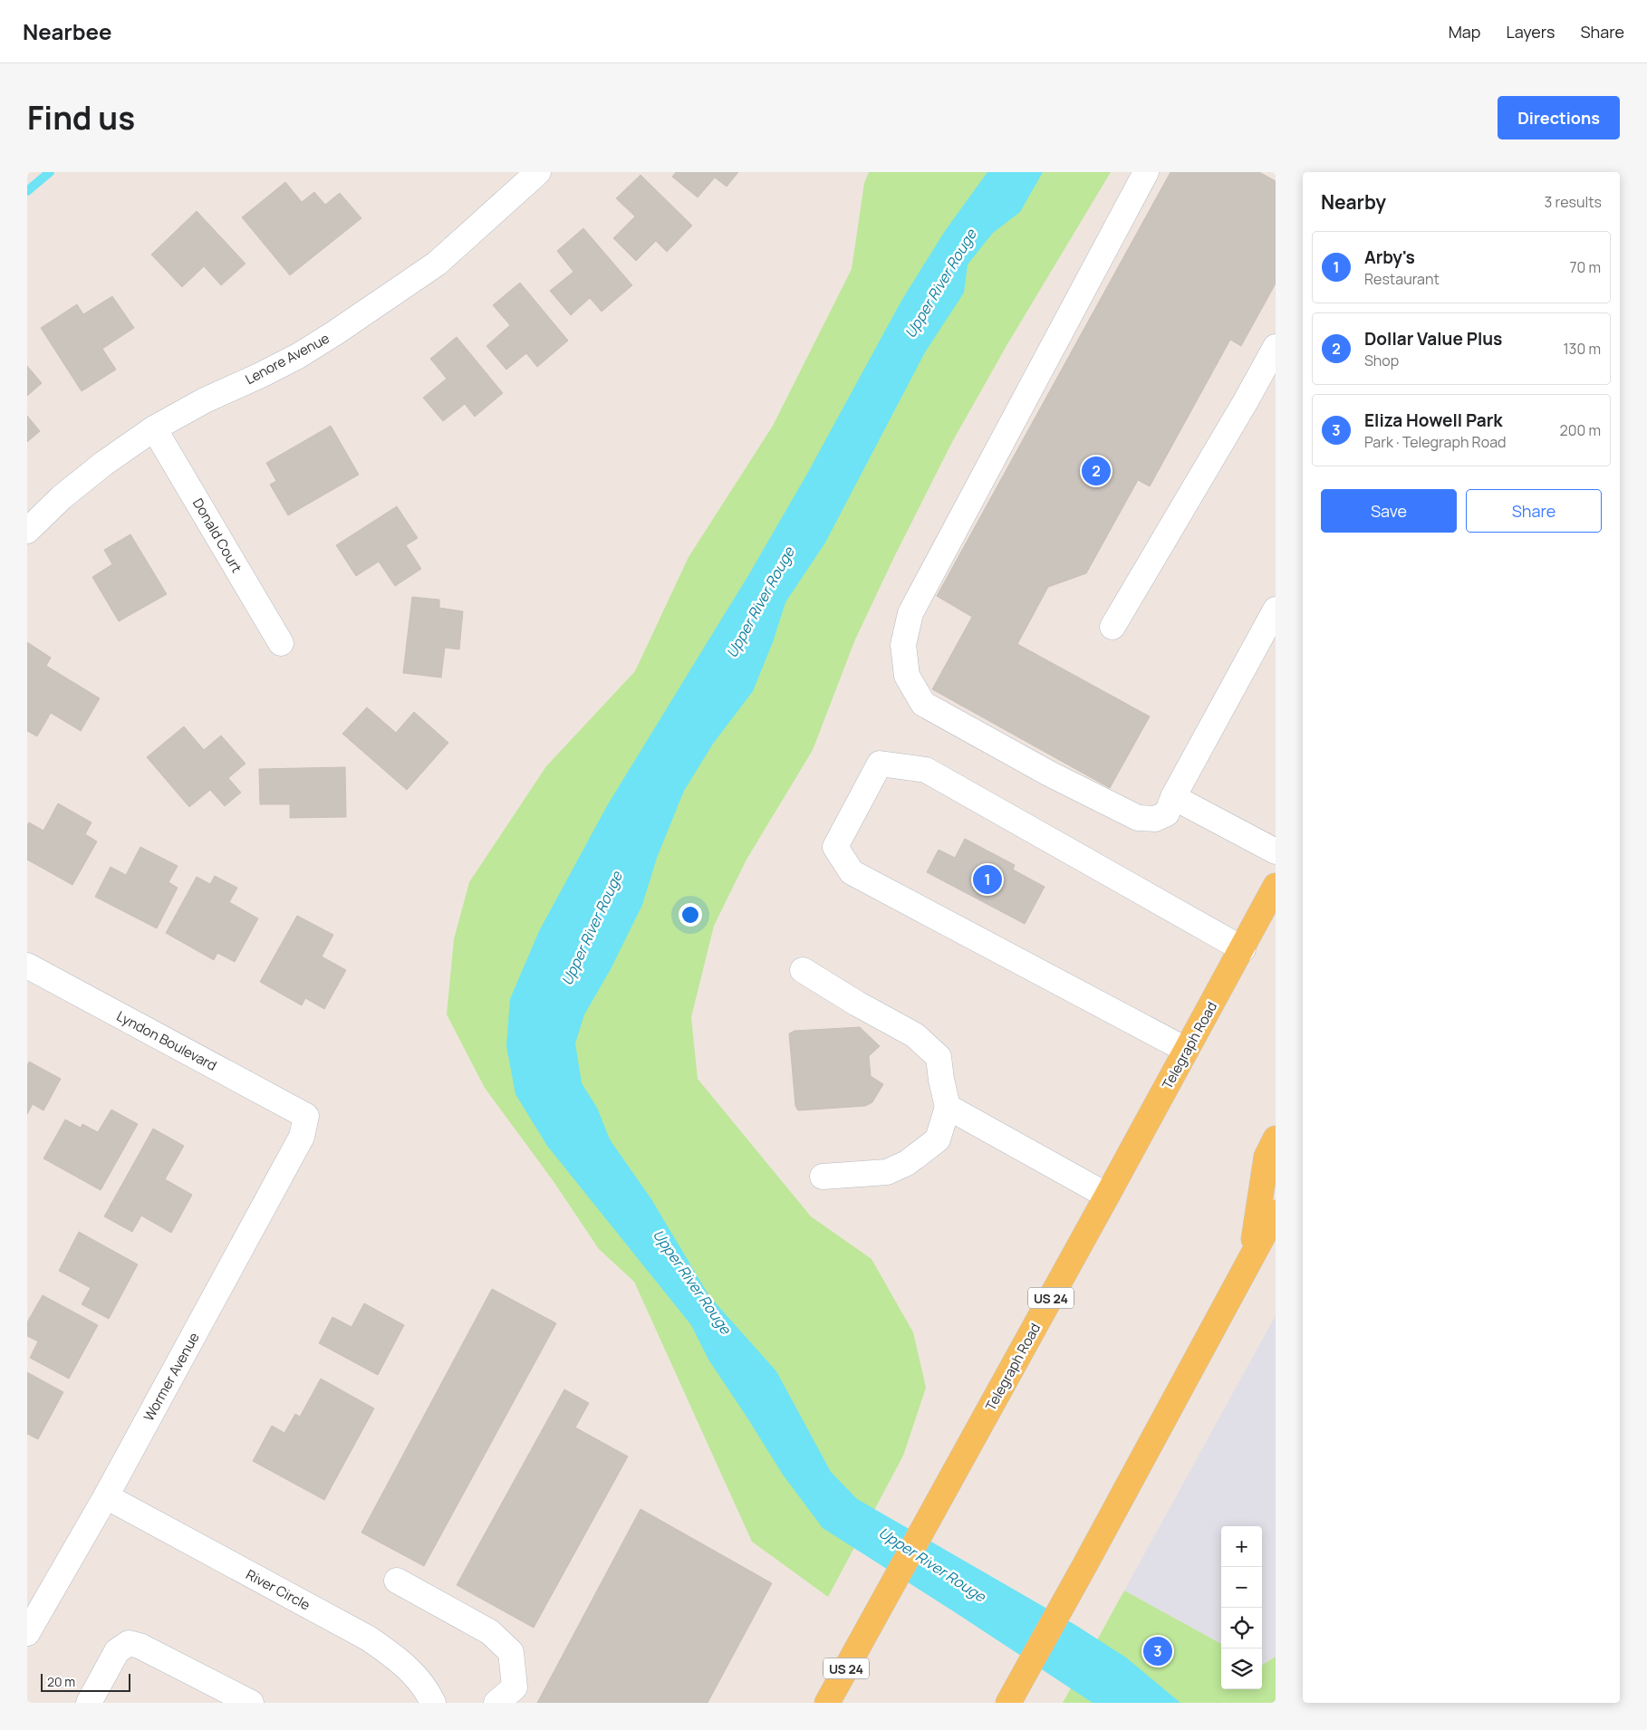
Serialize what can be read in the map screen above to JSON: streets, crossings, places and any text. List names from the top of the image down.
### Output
{
  "streets": {
    "main road": ["Telegraph Road", "US 24"],
    "street": [
      "Lenore Avenue",
      "Donald Court",
      "Lyndon Boulevard",
      "Wormer Avenue",
      "River Circle"
    ]
  },
  "crossings": [
    ["Lenore Avenue", "Donald Court"],
    ["Lyndon Boulevard", "Wormer Avenue"],
    ["Wormer Avenue", "River Circle"]
  ],
  "water": ["Upper River Rouge"],
  "scale_bar": "20 m",
  "page": {
    "header": "Nearbee",
    "nav": ["Map", "Layers", "Share"],
    "title": "Find us",
    "buttons": [
      "Directions",
      ["Save", "Share"]
    ],
    "heading": ["Nearby", "3 results"],
    "list": [
      {
        "mark": "1",
        "name": "Arby's",
        "note": "Restaurant",
        "value": "70 m"
      },
      {
        "mark": "2",
        "name": "Dollar Value Plus",
        "note": "Shop",
        "value": "130 m"
      },
      {
        "mark": "3",
        "name": "Eliza Howell Park",
        "note": "Park · Telegraph Road",
        "value": "200 m"
      }
    ],
    "pins": ["2", "1", "3"],
    "map_buttons": ["+", "−"],
    "scale": "20 m"
  }
}
